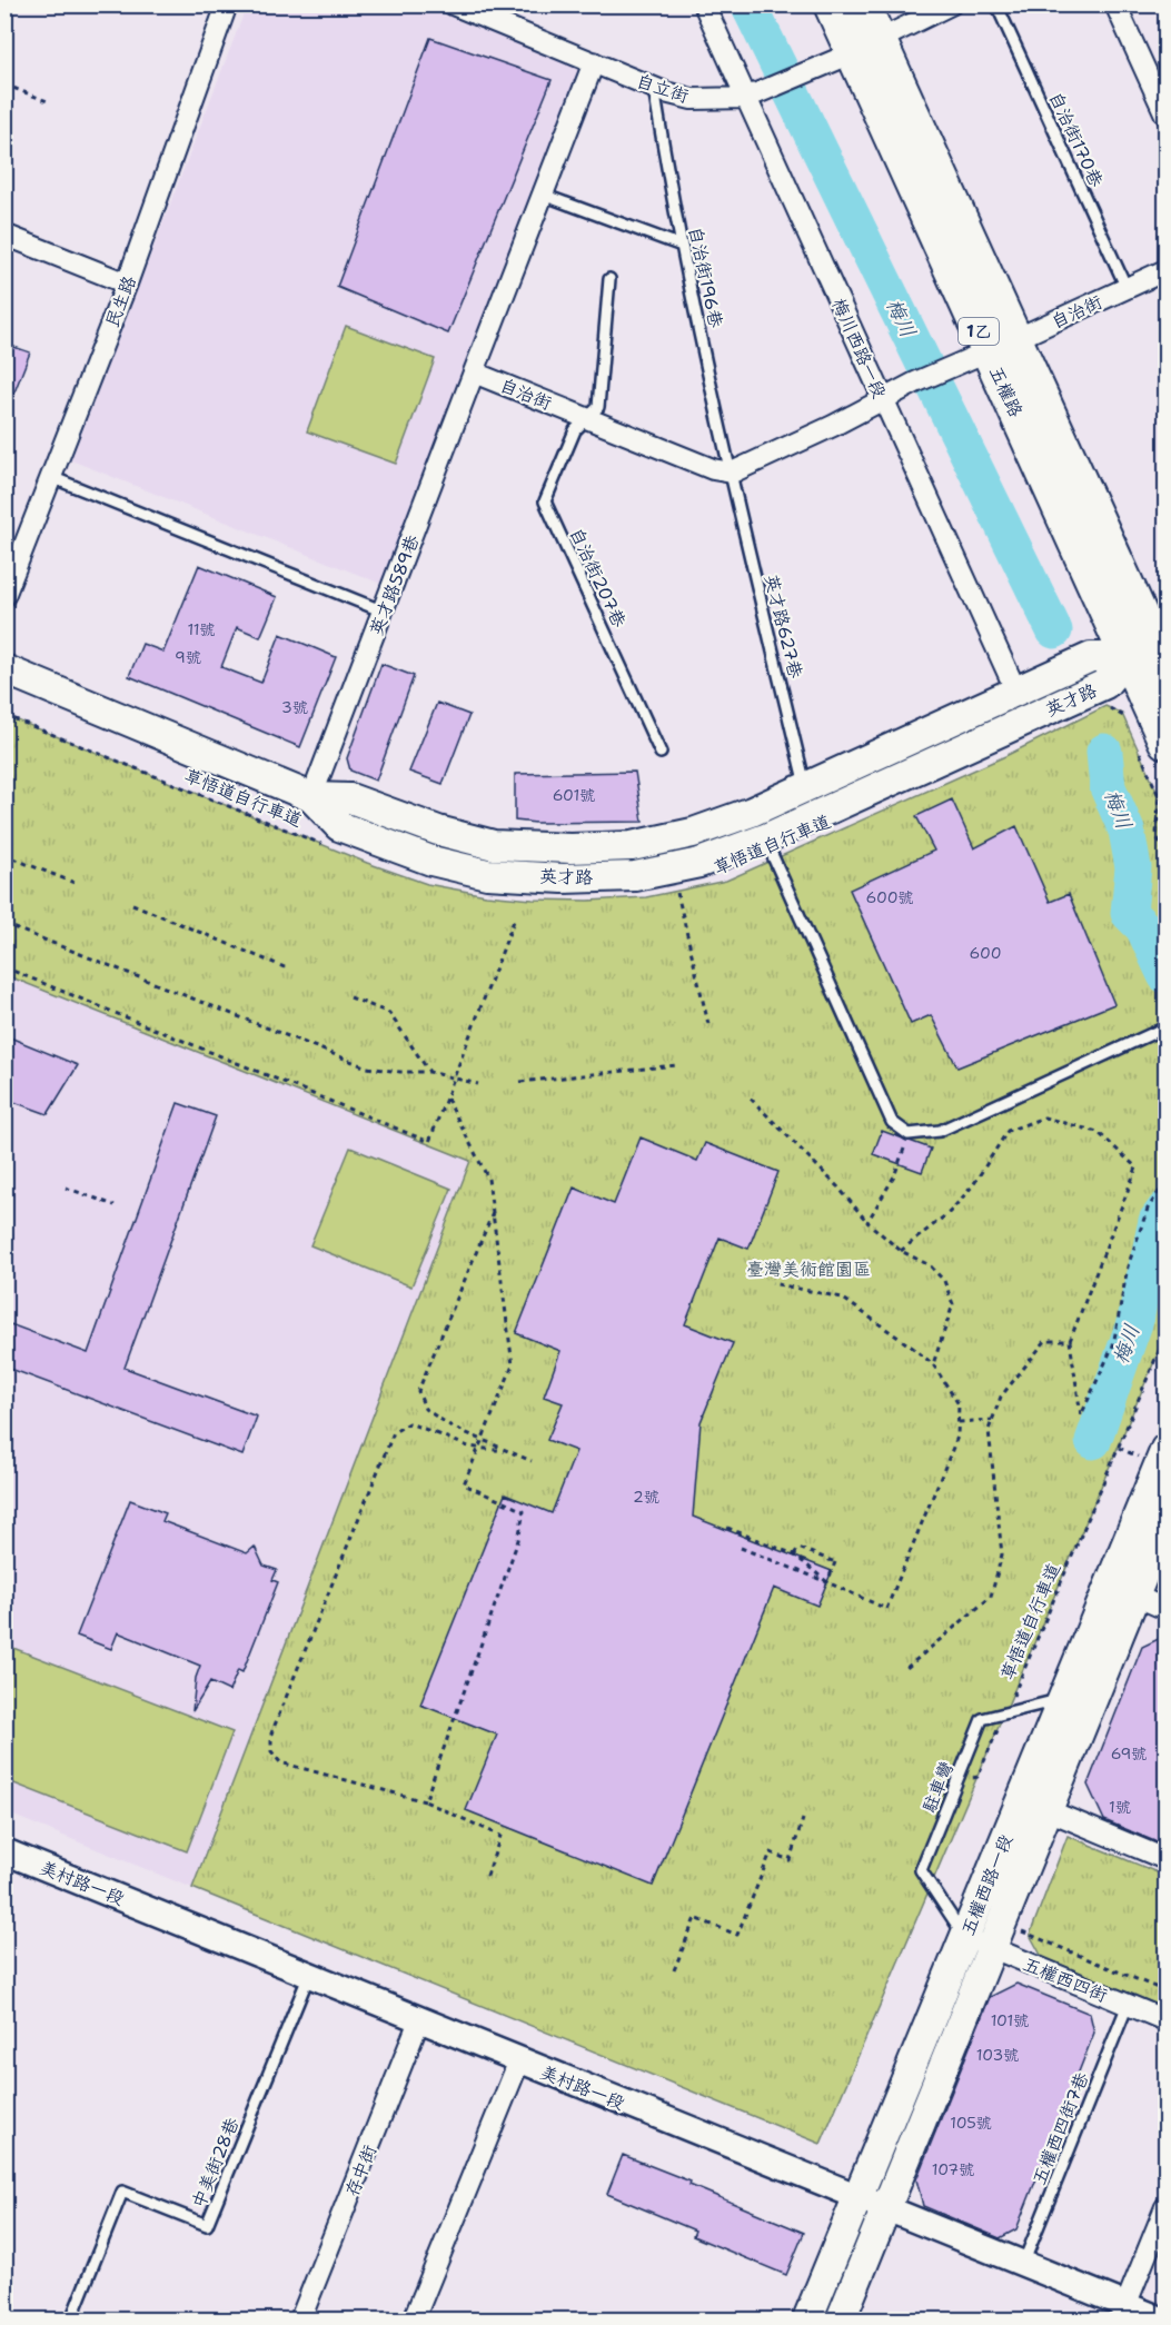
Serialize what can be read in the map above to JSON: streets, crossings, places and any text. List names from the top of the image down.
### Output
{
  "streets": {
    "main road": [
      "1乙",
      "五權路",
      "英才路",
      "五權西路一段"
    ],
    "street": [
      "自立街",
      "民生路",
      "自治街",
      "梅川西路一段",
      "英才路589巷",
      "美村路一段",
      "五權西四街",
      "存中街"
    ],
    "lane": [
      "自治街170巷",
      "自治街196巷",
      "自治街207巷",
      "英才路627巷",
      "駐車彎",
      "五權西四街7巷",
      "中美街28巷"
    ],
    "path": ["草悟道自行車道"]
  },
  "crossings": [
    ["自立街", "自治街196巷"],
    ["自立街", "梅川西路一段"],
    ["自立街", "五權路"],
    ["自治街170巷", "自治街"],
    ["自治街196巷", "自治街"],
    ["自治街196巷", "英才路627巷"],
    ["自治街", "梅川西路一段"],
    ["自治街", "五權路"],
    ["自治街", "自治街207巷"],
    ["自治街", "英才路589巷"],
    ["自治街", "英才路627巷"],
    ["梅川西路一段", "英才路"],
    ["五權路", "英才路"],
    ["英才路589巷", "英才路"],
    ["英才路627巷", "英才路"],
    ["草悟道自行車道", "駐車彎"],
    ["駐車彎", "五權西路一段"],
    ["駐車彎", "五權西四街"],
    ["美村路一段", "五權西路一段"],
    ["美村路一段", "五權西四街7巷"],
    ["美村路一段", "中美街28巷"],
    ["美村路一段", "存中街"],
    ["五權西路一段", "五權西四街"],
    ["五權西四街", "五權西四街7巷"]
  ],
  "water": ["梅川"],
  "parks": ["臺灣美術館園區"],
  "house_numbers": [
    "11號",
    "9號",
    "3號",
    "601號",
    "600號",
    "600",
    "2號",
    "69號",
    "1號",
    "101號",
    "103號",
    "105號",
    "107號"
  ]
}
